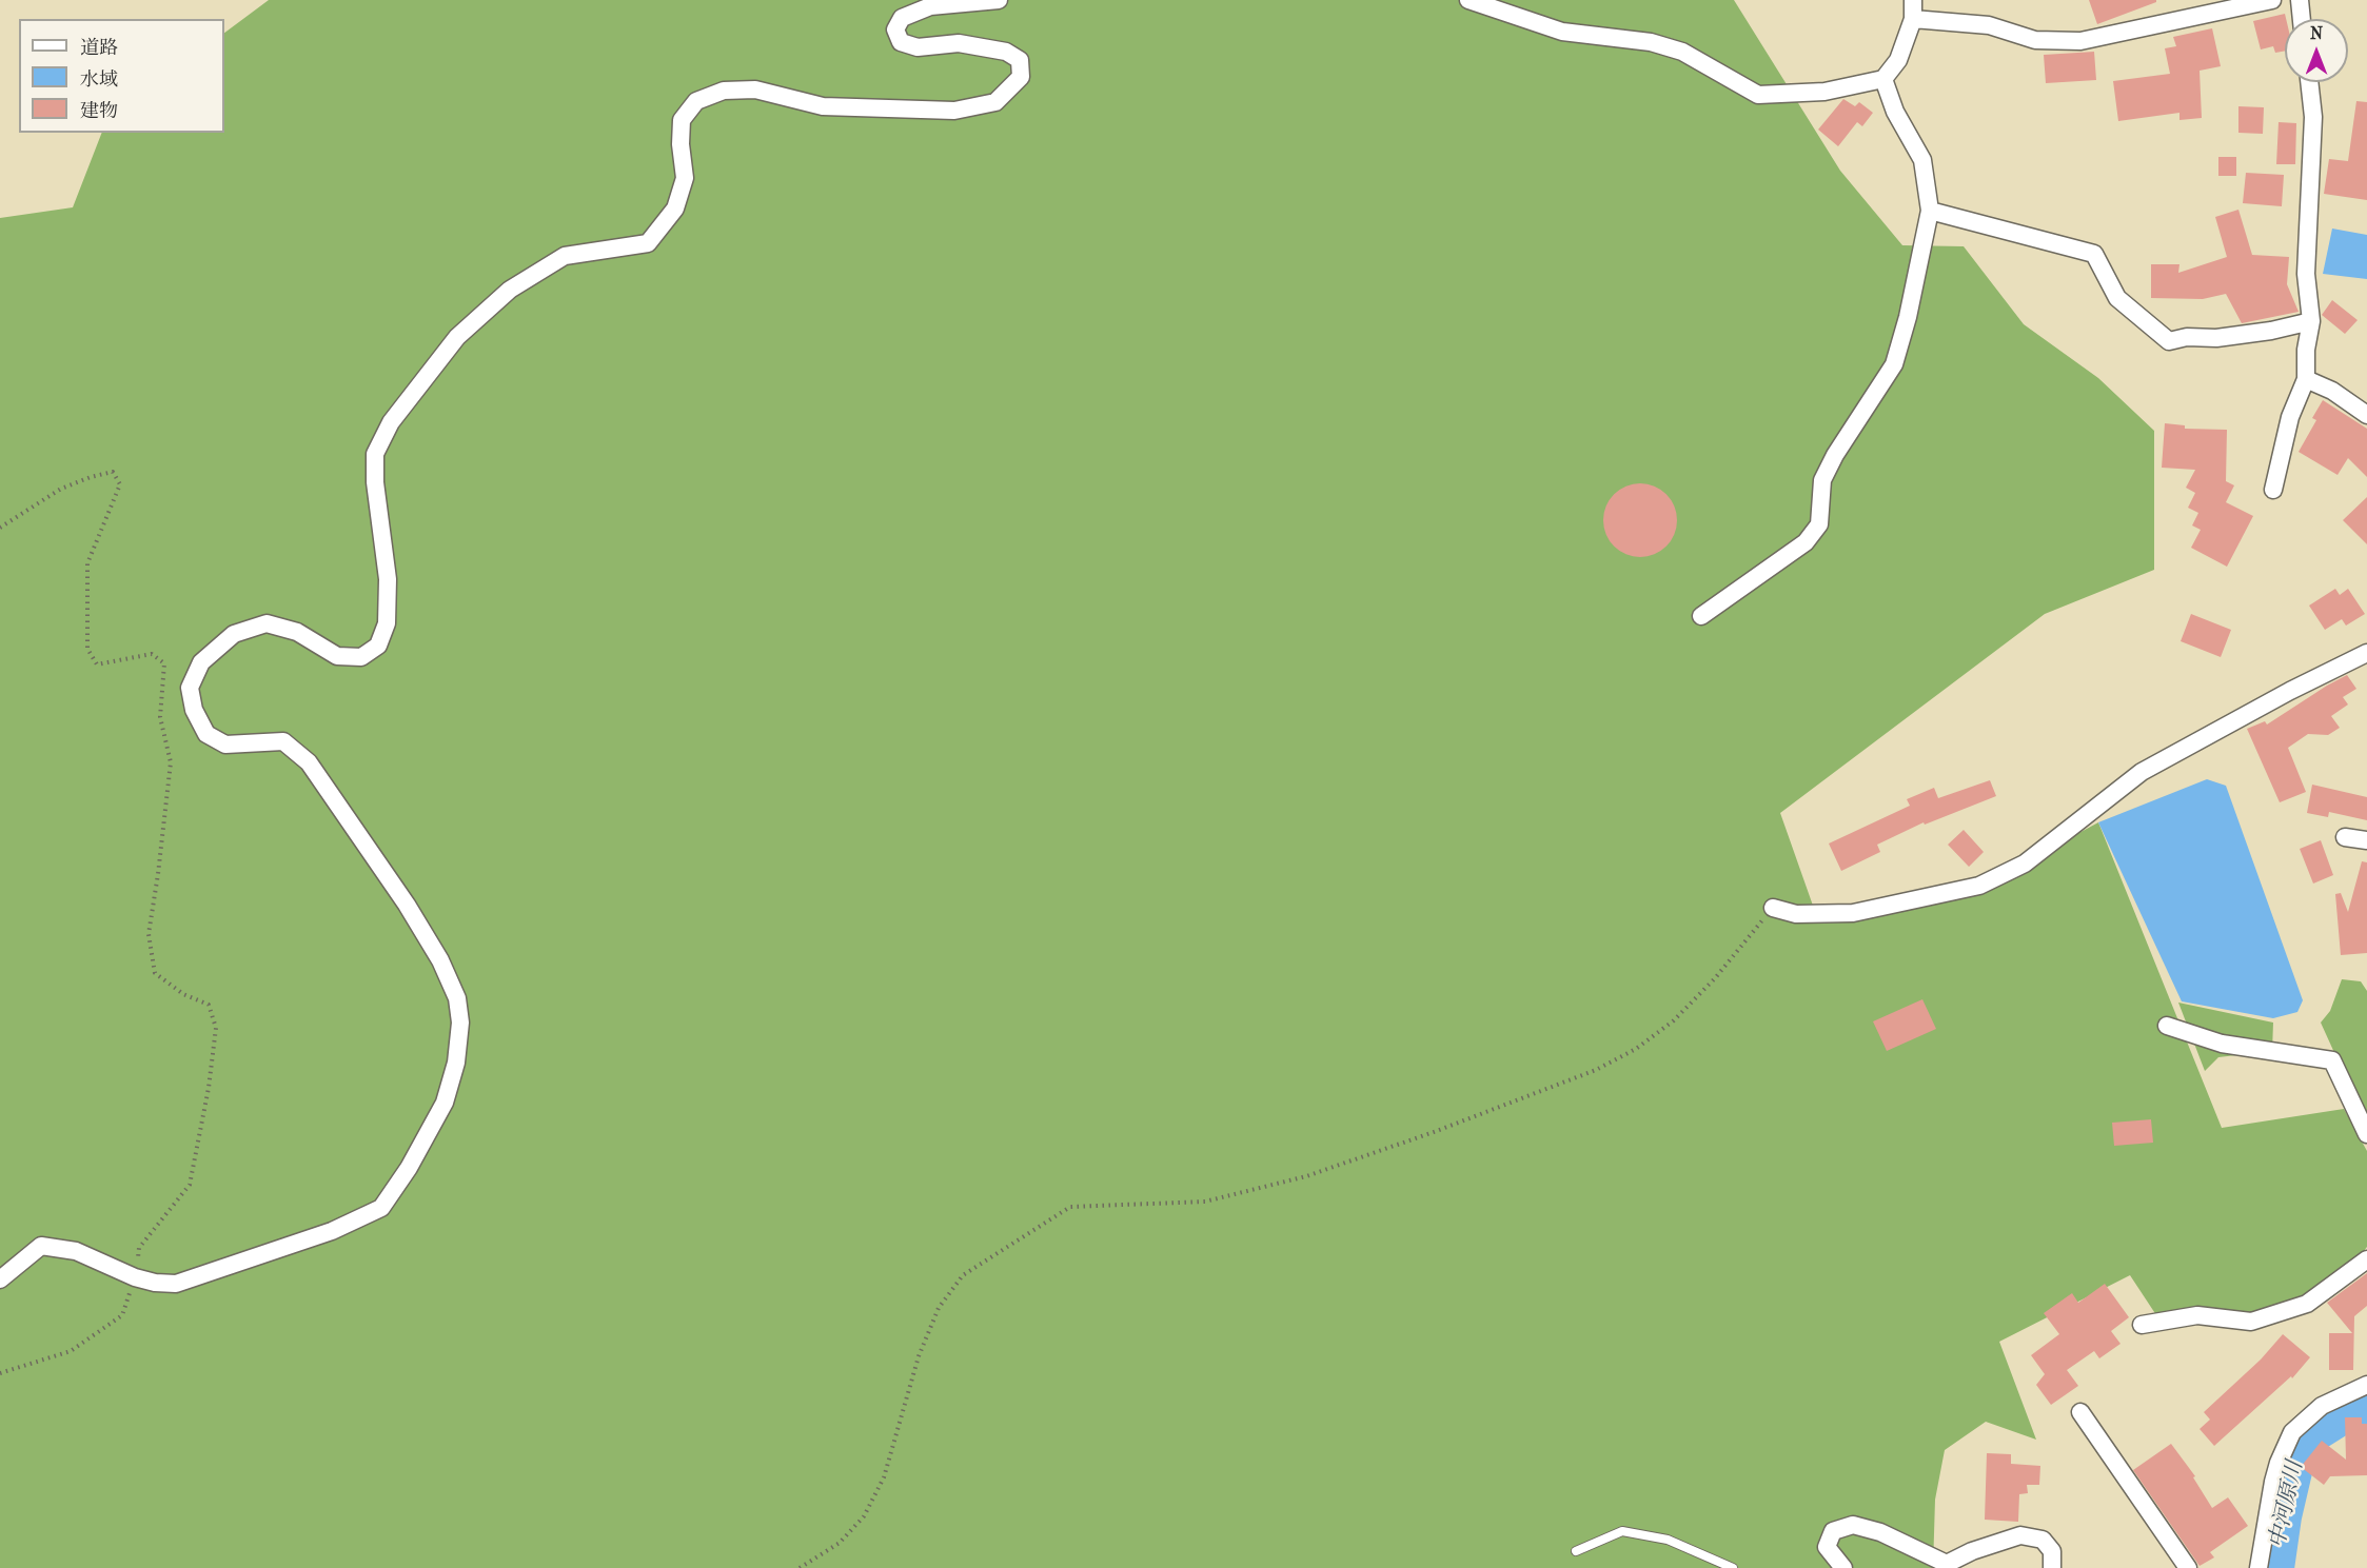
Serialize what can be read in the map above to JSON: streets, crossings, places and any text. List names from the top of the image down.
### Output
{
  "water": ["中河原川"],
  "legend": ["道路", "水域", "建物"],
  "north": "top"
}
